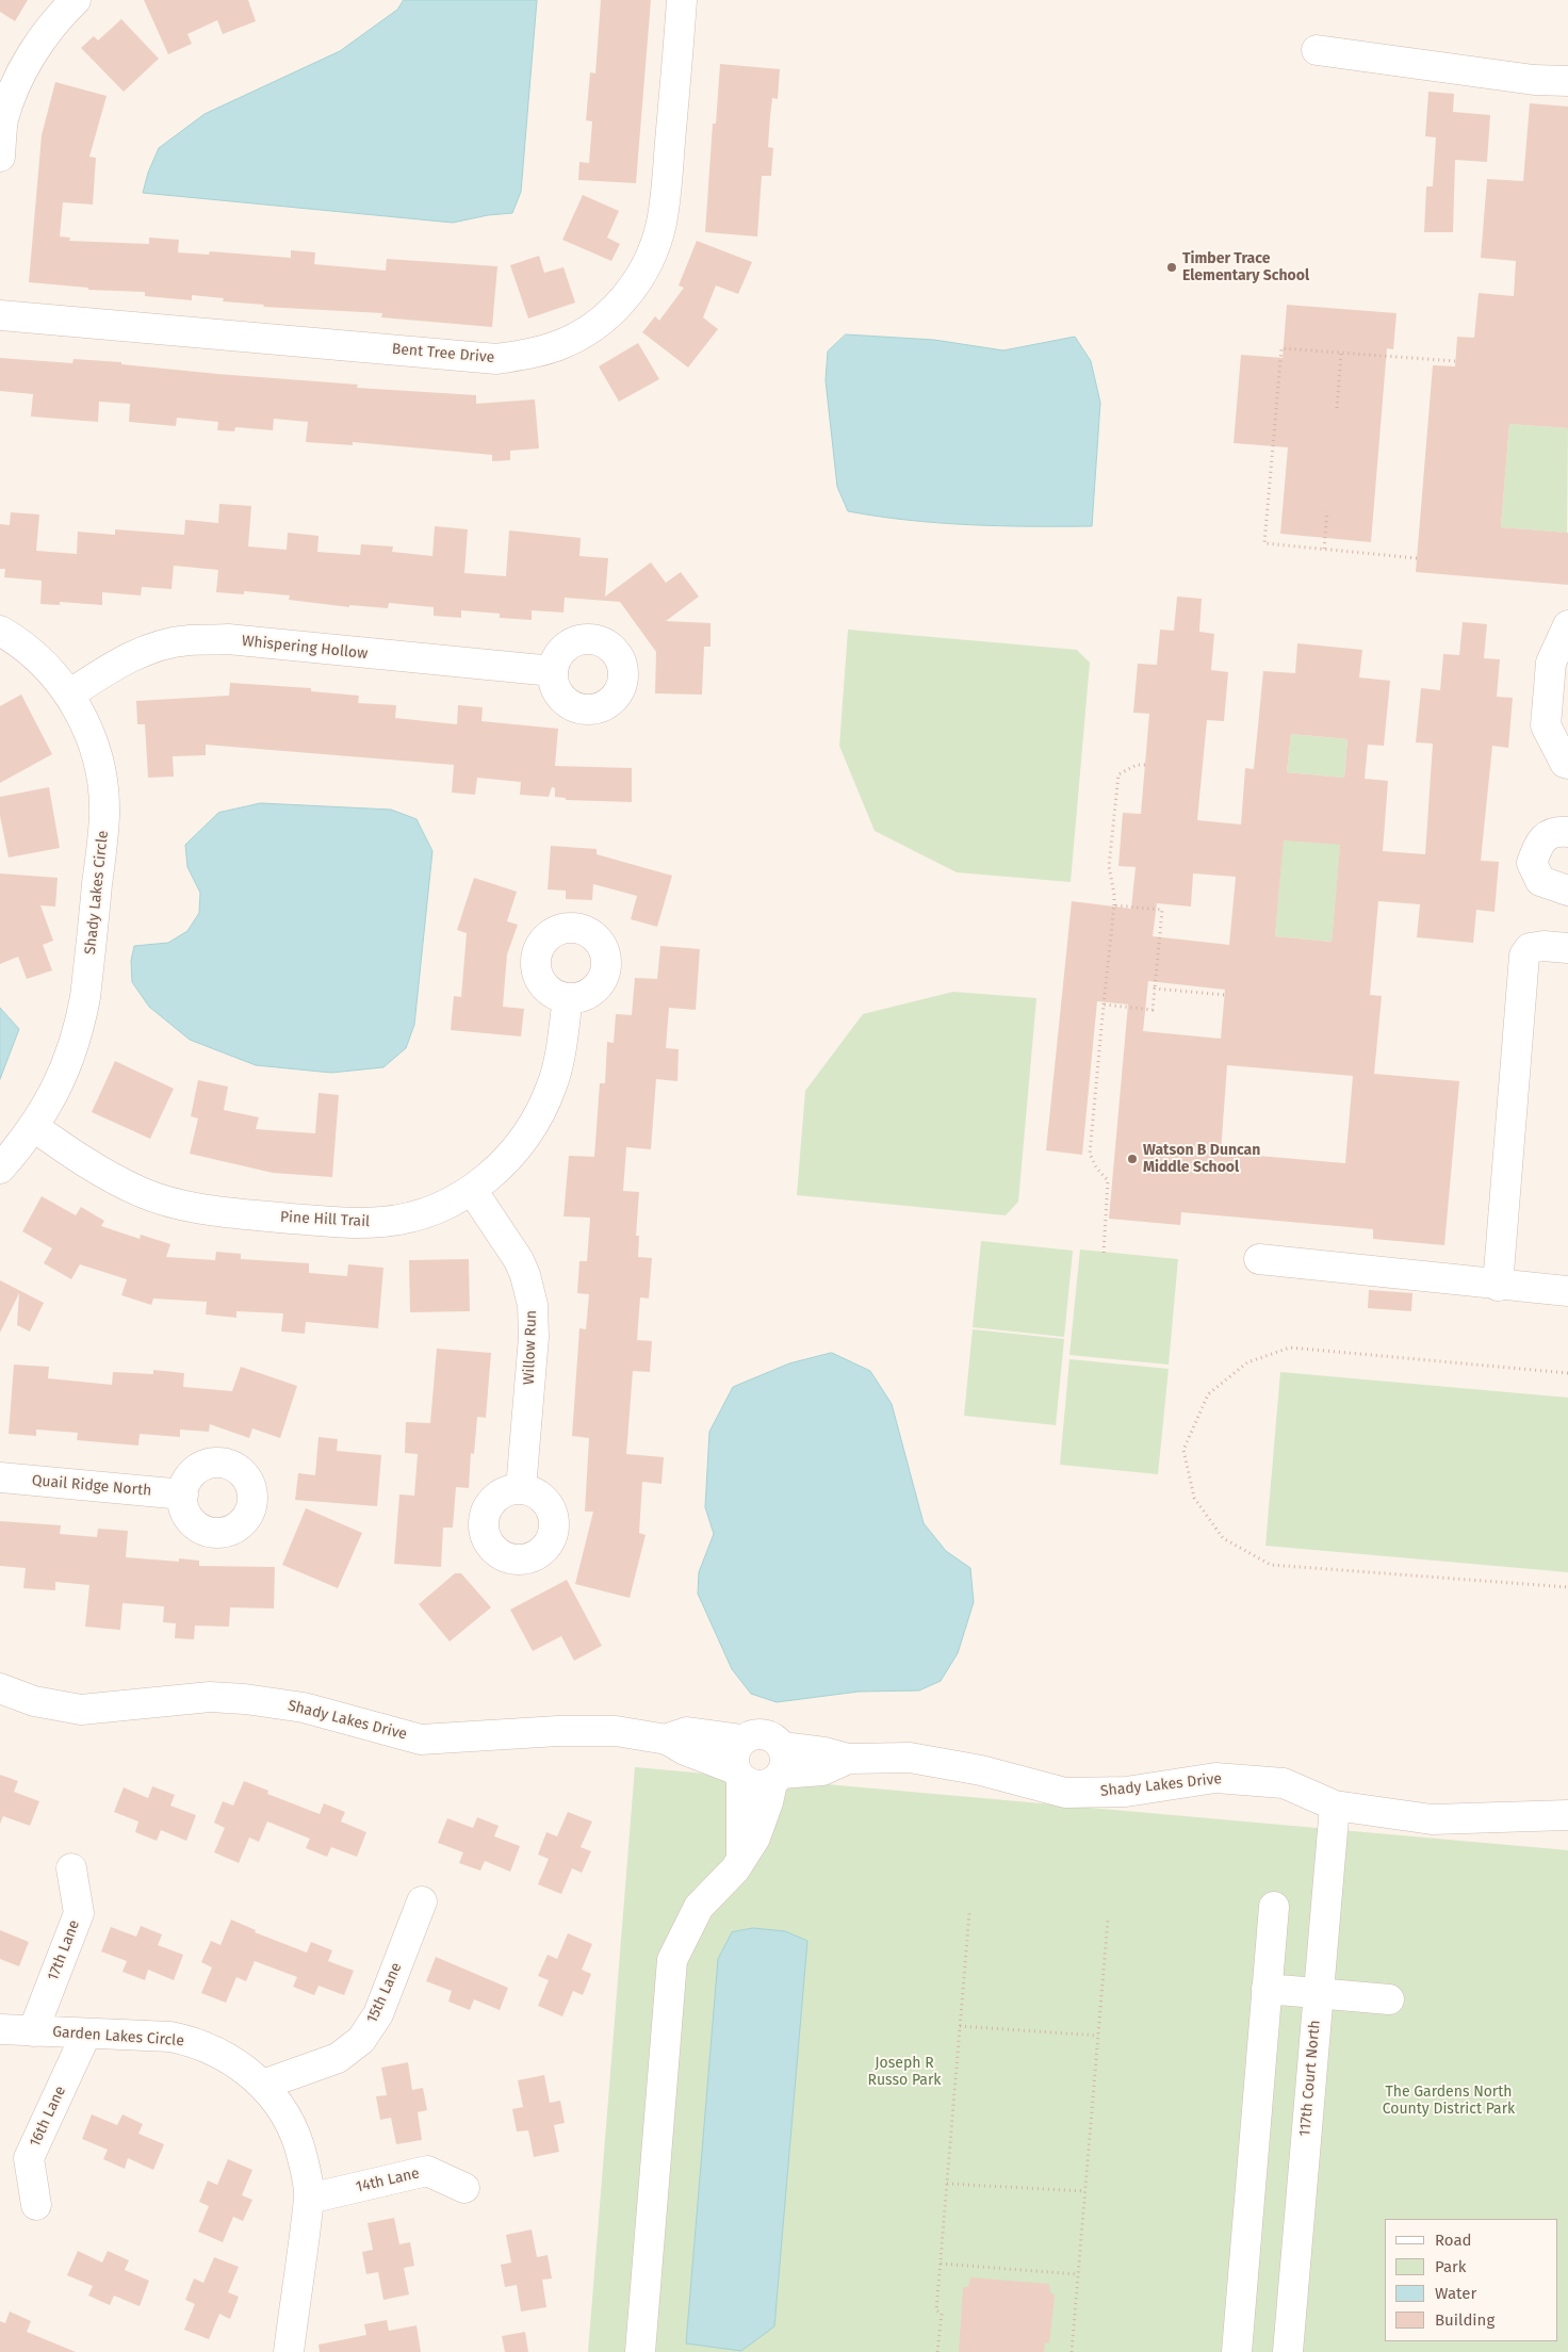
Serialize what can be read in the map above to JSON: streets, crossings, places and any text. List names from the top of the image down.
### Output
{
  "streets": {
    "street": [
      "Bent Tree Drive",
      "Whispering Hollow",
      "Shady Lakes Circle",
      "Pine Hill Trail",
      "Willow Run",
      "Quail Ridge North",
      "Shady Lakes Drive",
      "17th Lane",
      "15th Lane",
      "Garden Lakes Circle",
      "117th Court North",
      "16th Lane",
      "14th Lane"
    ]
  },
  "crossings": [
    ["Whispering Hollow", "Shady Lakes Circle"],
    ["Shady Lakes Circle", "Pine Hill Trail"],
    ["Pine Hill Trail", "Willow Run"],
    ["Shady Lakes Drive", "117th Court North"],
    ["17th Lane", "Garden Lakes Circle"],
    ["15th Lane", "Garden Lakes Circle"],
    ["Garden Lakes Circle", "16th Lane"],
    ["Garden Lakes Circle", "14th Lane"]
  ],
  "parks": ["Joseph R Russo Park", "The Gardens North County District Park"],
  "places": ["Timber Trace Elementary School", "Watson B Duncan Middle School"],
  "legend": [
    "Road",
    "Park",
    "Water",
    "Building"
  ]
}
